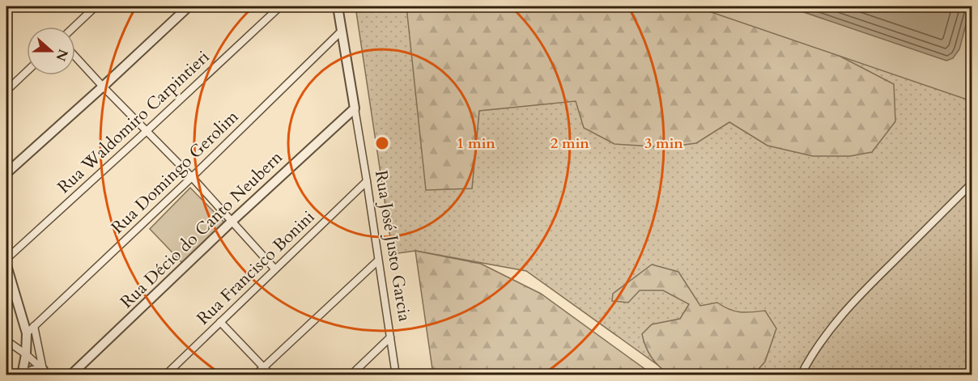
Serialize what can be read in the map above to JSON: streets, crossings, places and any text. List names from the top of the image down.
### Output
{
  "streets": {
    "street": [
      "Rua Waldomiro Carpintieri",
      "Rua Domingo Gerolim",
      "Rua Décio do Canto Neubern",
      "Rua José Justo Garcia",
      "Rua Francisco Bonini"
    ]
  },
  "crossings": [
    ["Rua Domingo Gerolim", "Rua José Justo Garcia"],
    ["Rua Décio do Canto Neubern", "Rua José Justo Garcia"],
    ["Rua José Justo Garcia", "Rua Francisco Bonini"]
  ],
  "north": "right",
  "rings": ["1 min", "2 min", "3 min"]
}
